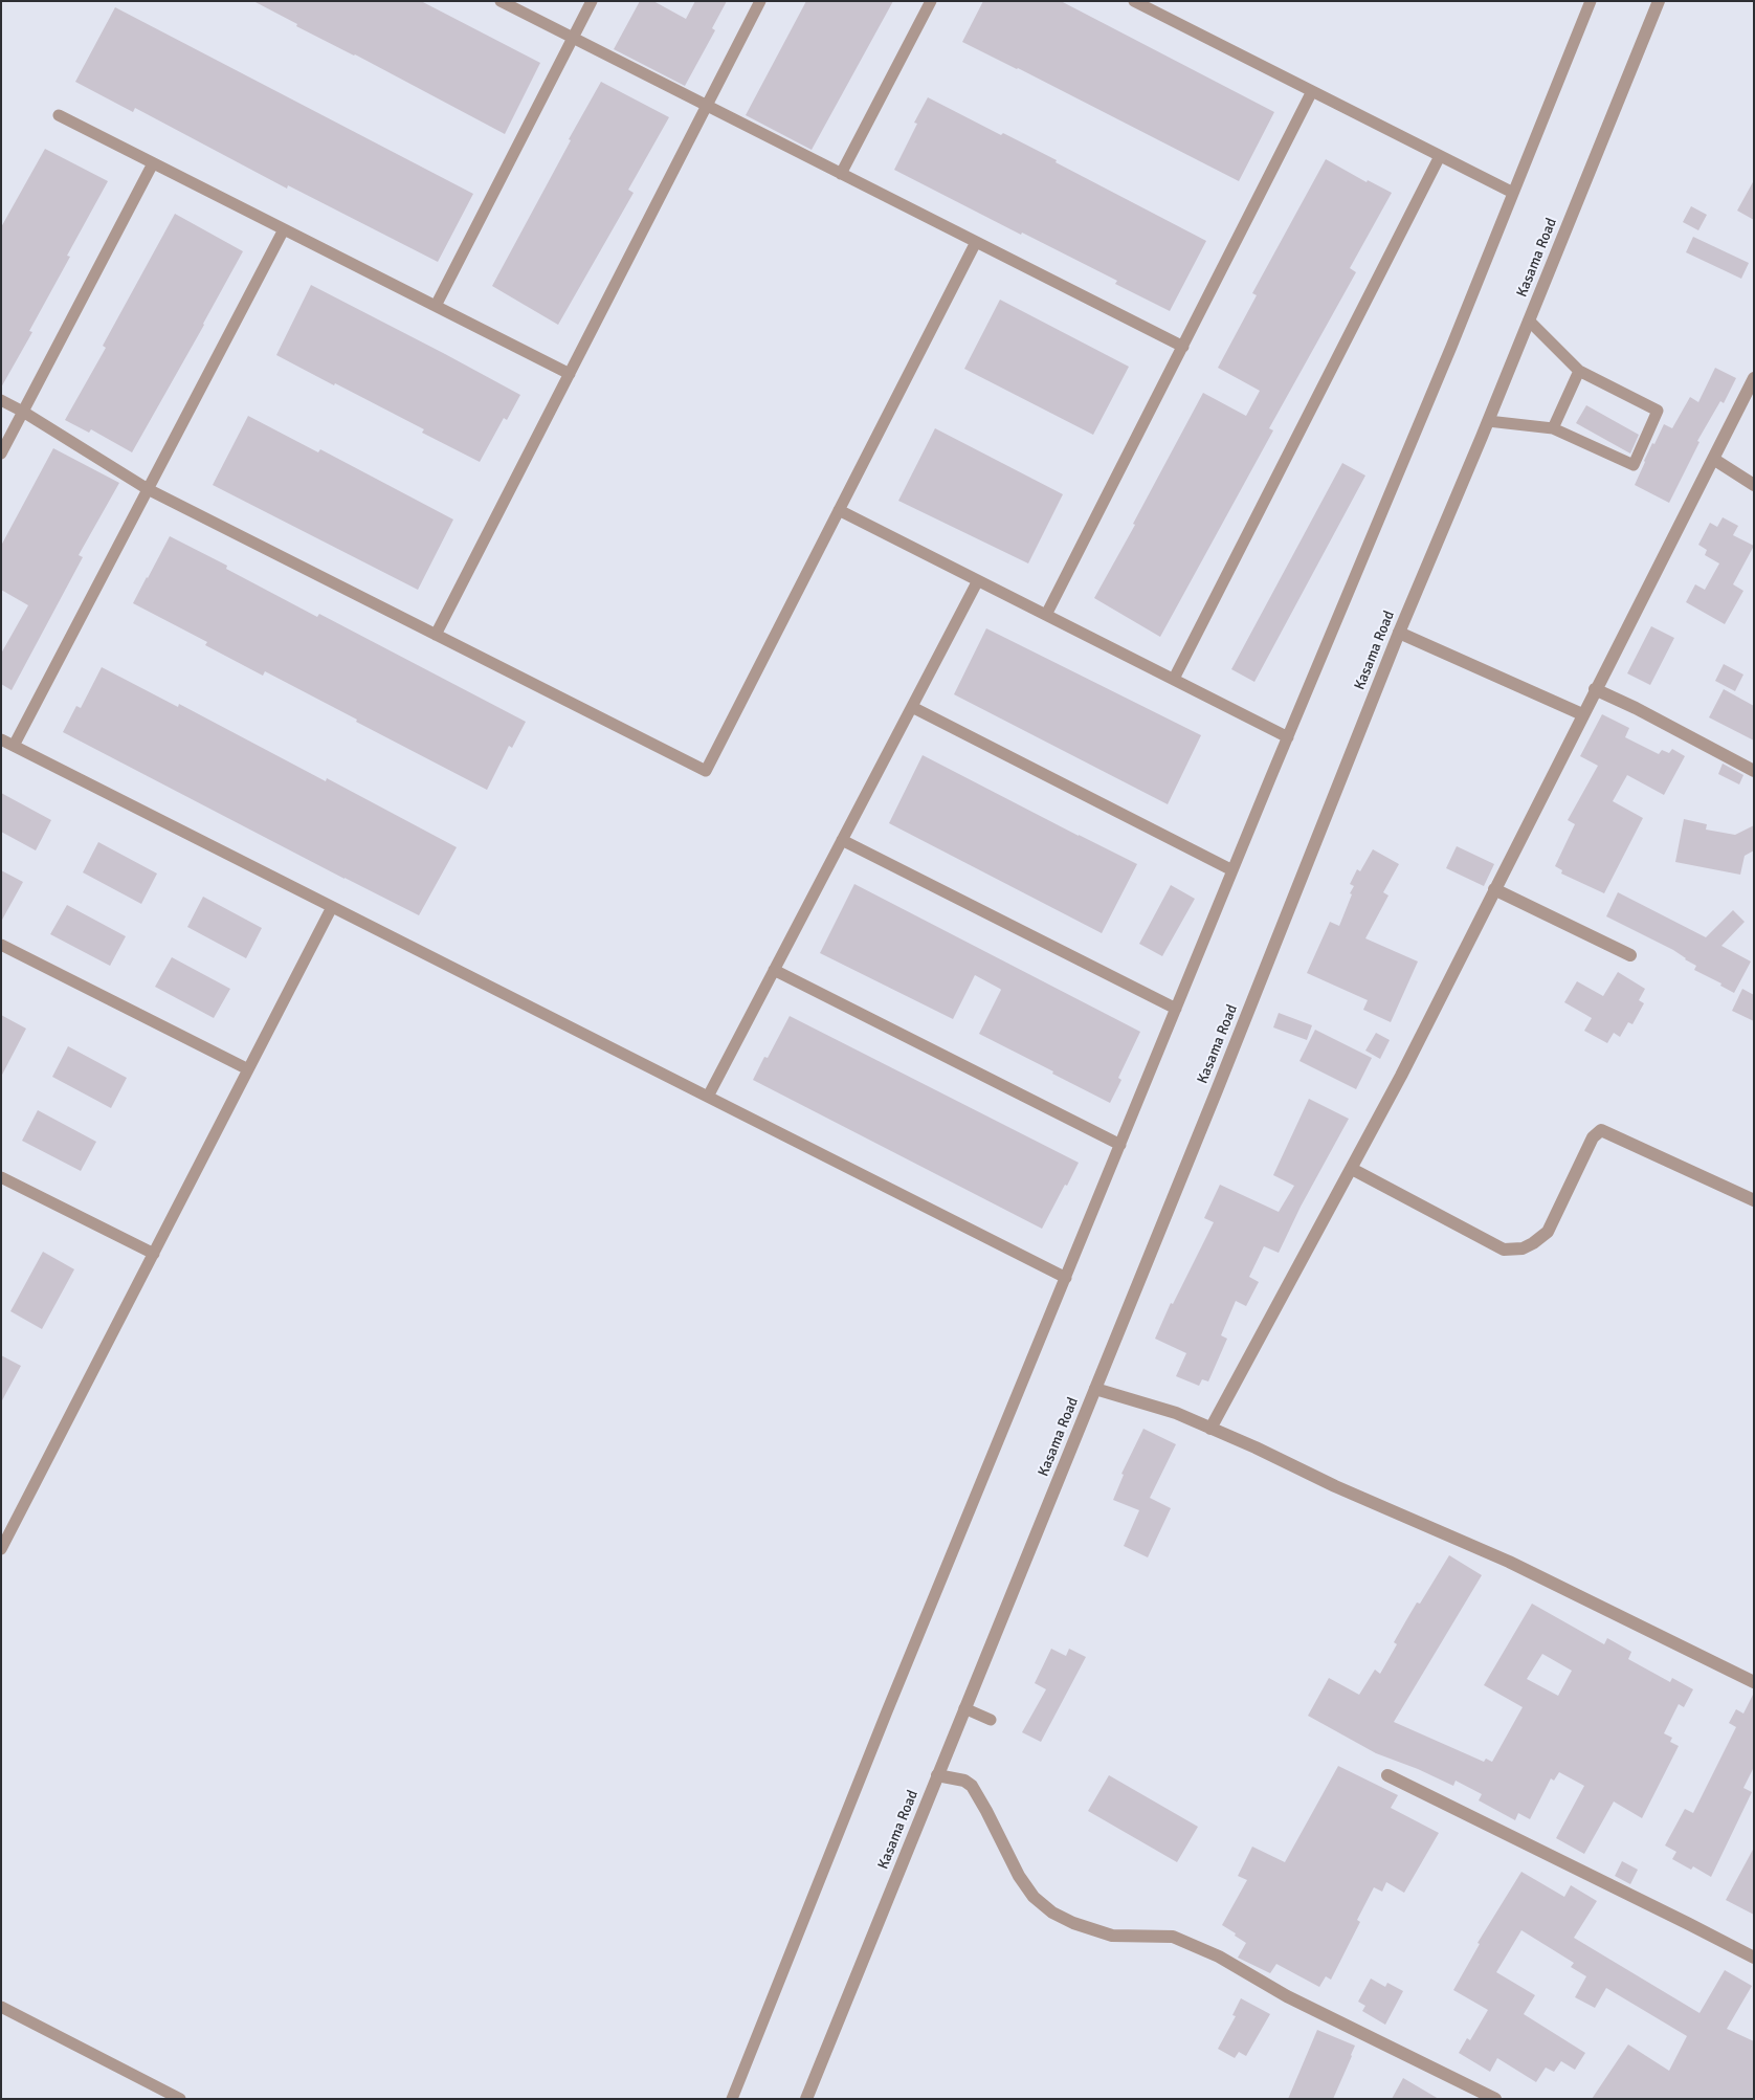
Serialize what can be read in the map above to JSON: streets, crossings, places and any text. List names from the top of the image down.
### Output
{
  "streets": {
    "street": ["Kasama Road"]
  }
}
